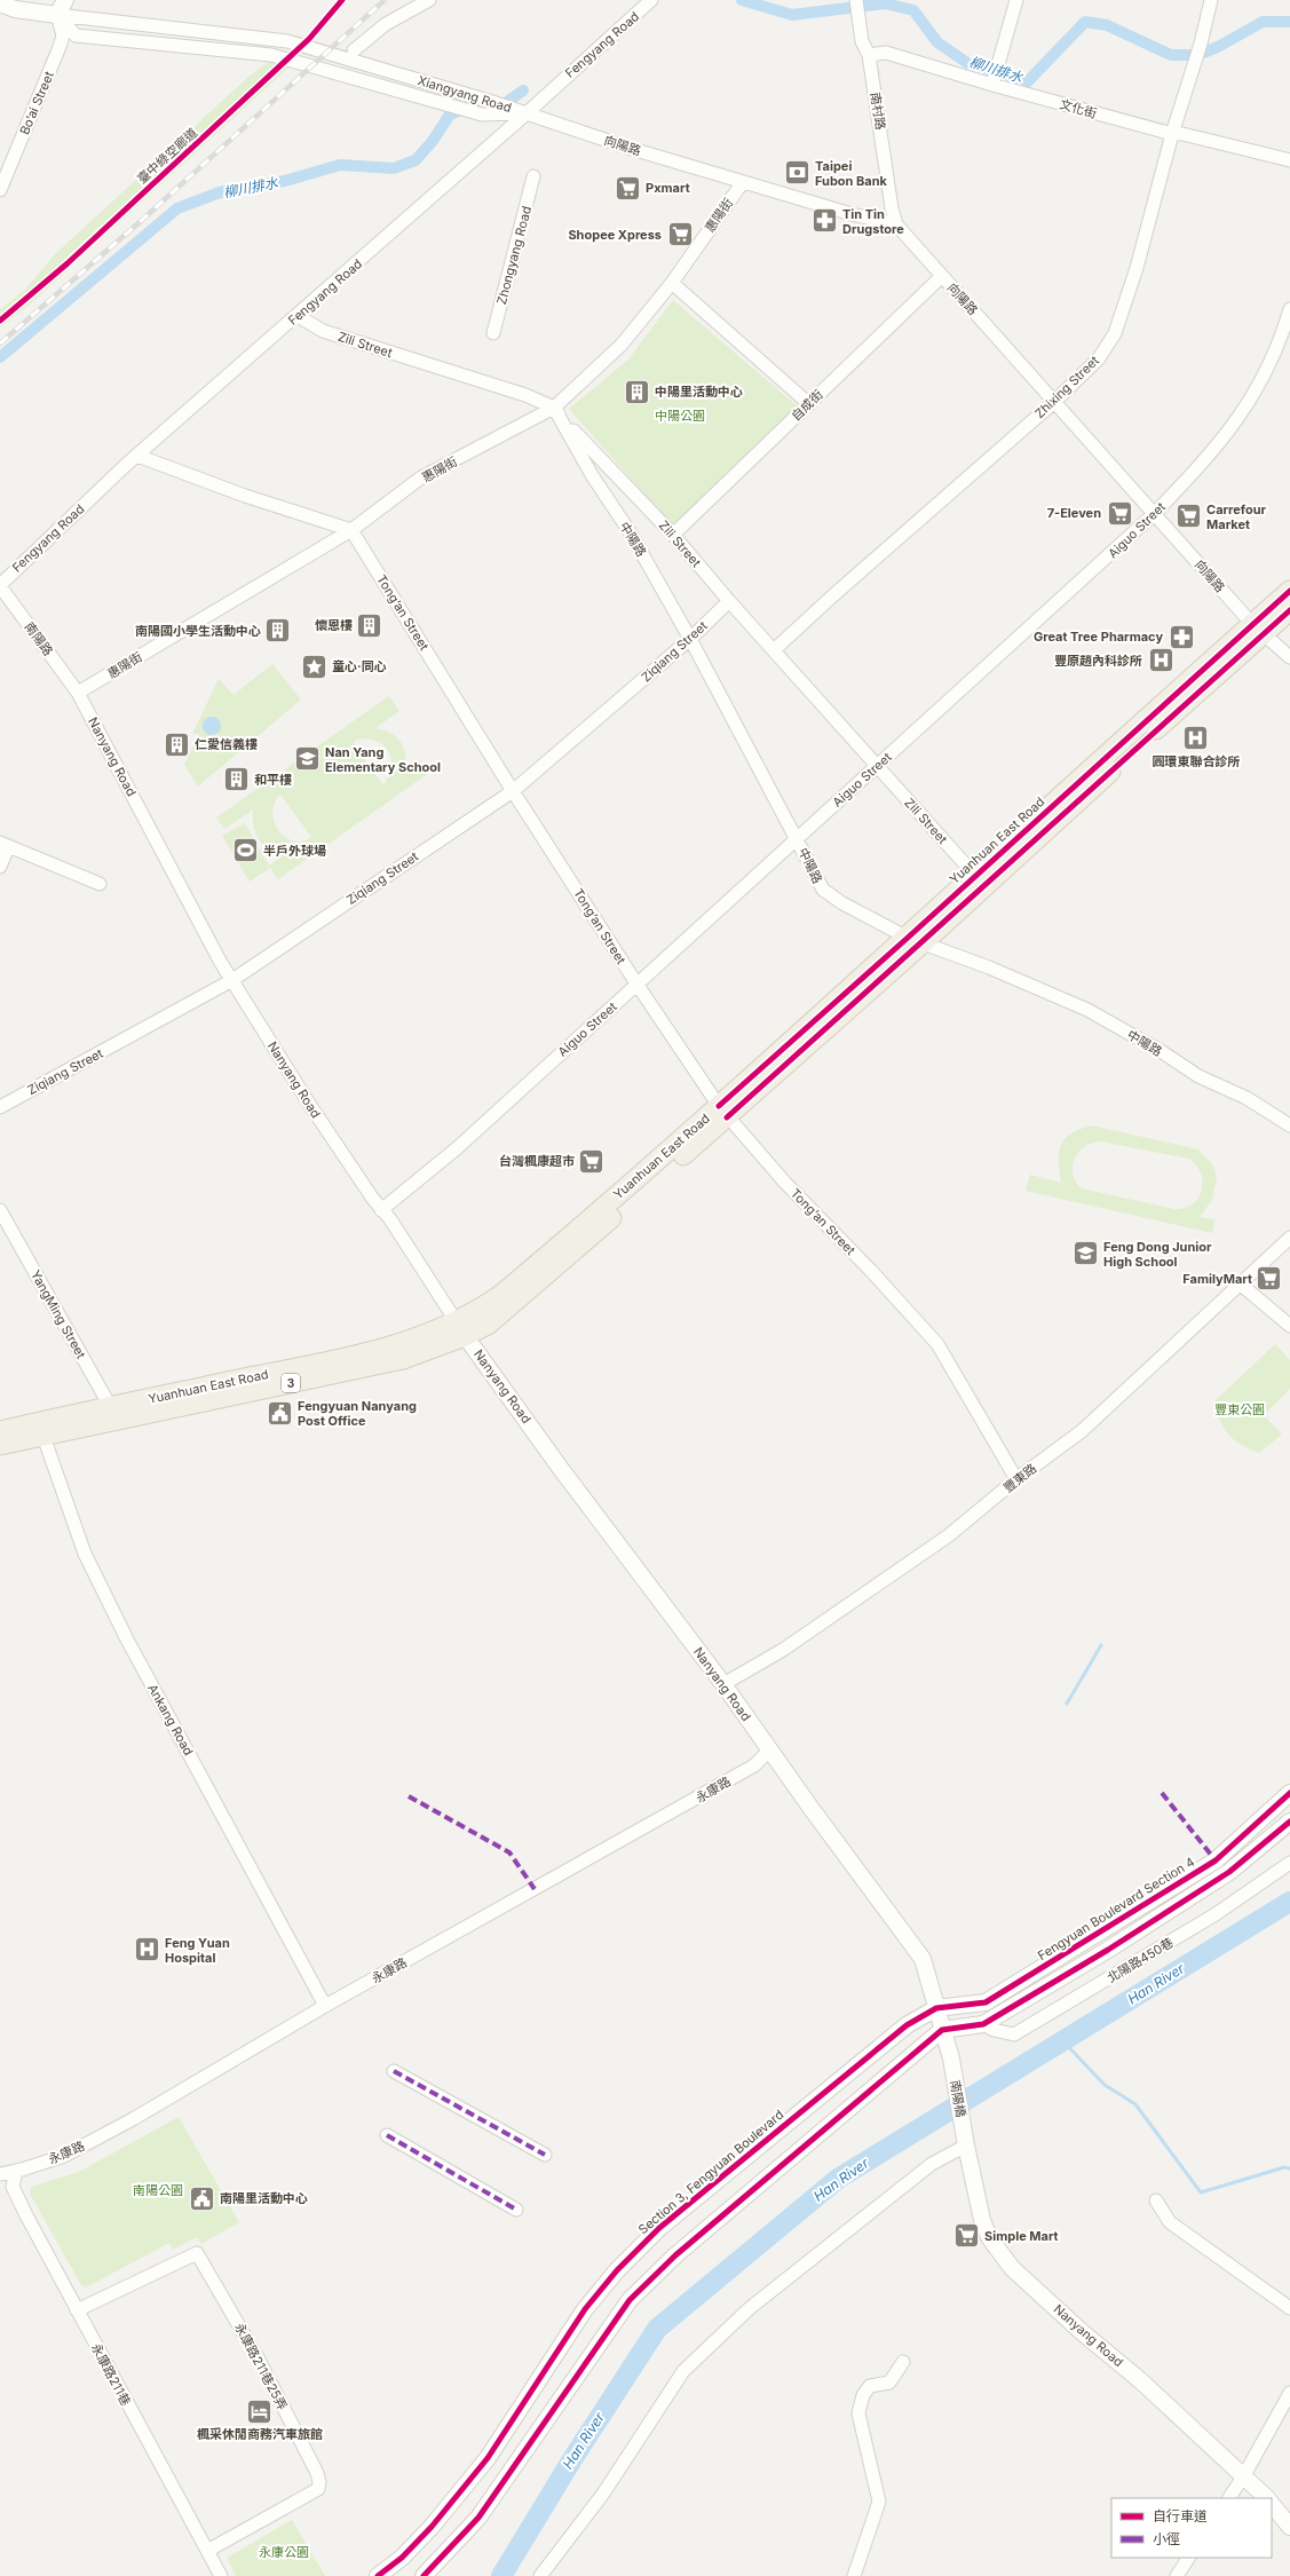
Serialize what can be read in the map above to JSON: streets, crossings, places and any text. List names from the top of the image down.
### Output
{
  "streets": {
    "main road": ["Yuanhuan East Road", "3"],
    "street": [
      "Fengyang Road",
      "Xiangyang Road",
      "Bo’ai Street",
      "文化街",
      "南村路",
      "向陽路",
      "惠陽街",
      "Zhongyang Road",
      "Zili Street",
      "Zhixing Street",
      "自成街",
      "Aiguo Street",
      "中陽路",
      "Tong’an Street",
      "南陽路",
      "Ziqiang Street",
      "Nanyang Road",
      "YangMing Street",
      "豐東路",
      "Ankang Road",
      "永康路",
      "Fengyuan Boulevard Section 4",
      "北陽路450巷",
      "南陽橋",
      "Section 3, Fengyuan Boulevard",
      "永康路211巷25弄",
      "永康路211巷"
    ],
    "cycle path": ["臺中綠空廊道"]
  },
  "crossings": [
    ["Fengyang Road", "Xiangyang Road"],
    ["Fengyang Road", "向陽路"],
    ["Fengyang Road", "Zili Street"],
    ["Fengyang Road", "南陽路"],
    ["Xiangyang Road", "Bo’ai Street"],
    ["Xiangyang Road", "向陽路"],
    ["文化街", "南村路"],
    ["文化街", "Zhixing Street"],
    ["南村路", "向陽路"],
    ["向陽路", "惠陽街"],
    ["向陽路", "Zhixing Street"],
    ["向陽路", "自成街"],
    ["向陽路", "Aiguo Street"],
    ["向陽路", "Yuanhuan East Road"],
    ["惠陽街", "Zili Street"],
    ["惠陽街", "中陽路"],
    ["惠陽街", "Tong’an Street"],
    ["惠陽街", "南陽路"],
    ["惠陽街", "Nanyang Road"],
    ["Zili Street", "Zhixing Street"],
    ["Zili Street", "自成街"],
    ["Zili Street", "Aiguo Street"],
    ["Zili Street", "中陽路"],
    ["Zili Street", "Ziqiang Street"],
    ["Zili Street", "Yuanhuan East Road"],
    ["Aiguo Street", "中陽路"],
    ["Aiguo Street", "Tong’an Street"],
    ["Aiguo Street", "Nanyang Road"],
    ["中陽路", "Ziqiang Street"],
    ["中陽路", "Yuanhuan East Road"],
    ["Tong’an Street", "Ziqiang Street"],
    ["Tong’an Street", "Yuanhuan East Road"],
    ["Tong’an Street", "豐東路"],
    ["南陽路", "Nanyang Road"],
    ["Ziqiang Street", "Nanyang Road"],
    ["Nanyang Road", "Yuanhuan East Road"],
    ["Nanyang Road", "豐東路"],
    ["Nanyang Road", "永康路"],
    ["Nanyang Road", "Fengyuan Boulevard Section 4"],
    ["Nanyang Road", "南陽橋"],
    ["Nanyang Road", "Section 3, Fengyuan Boulevard"],
    ["Yuanhuan East Road", "YangMing Street"],
    ["Yuanhuan East Road", "Ankang Road"],
    ["Ankang Road", "永康路"],
    ["永康路", "永康路211巷"],
    ["Fengyuan Boulevard Section 4", "Section 3, Fengyuan Boulevard"],
    ["永康路211巷25弄", "永康路211巷"]
  ],
  "water": ["柳川排水", "Han River"],
  "parks": [
    "中陽公園",
    "豐東公園",
    "南陽公園",
    "永康公園"
  ],
  "places": {
    "bank": ["Taipei Fubon Bank"],
    "supermarket": [
      "Pxmart",
      "Shopee Xpress",
      "7-Eleven",
      "Carrefour Market",
      "台灣楓康超市",
      "FamilyMart",
      "Simple Mart"
    ],
    "pharmacy": ["Tin Tin Drugstore", "Great Tree Pharmacy"],
    "building": [
      "中陽里活動中心",
      "懷恩樓",
      "南陽國小學生活動中心",
      "仁愛信義樓",
      "和平樓"
    ],
    "hospital": ["豐原趙內科診所", "圓環東聯合診所", "Feng Yuan Hospital"],
    "place": ["童心‧同心"],
    "school or university": ["Nan Yang Elementary School", "Feng Dong Junior High School"],
    "sports": ["半戶外球場"],
    "public building": ["Fengyuan Nanyang Post Office", "南陽里活動中心"],
    "hotel": ["楓采休閒商務汽車旅館"]
  },
  "legend": ["自行車道", "小徑"]
}
